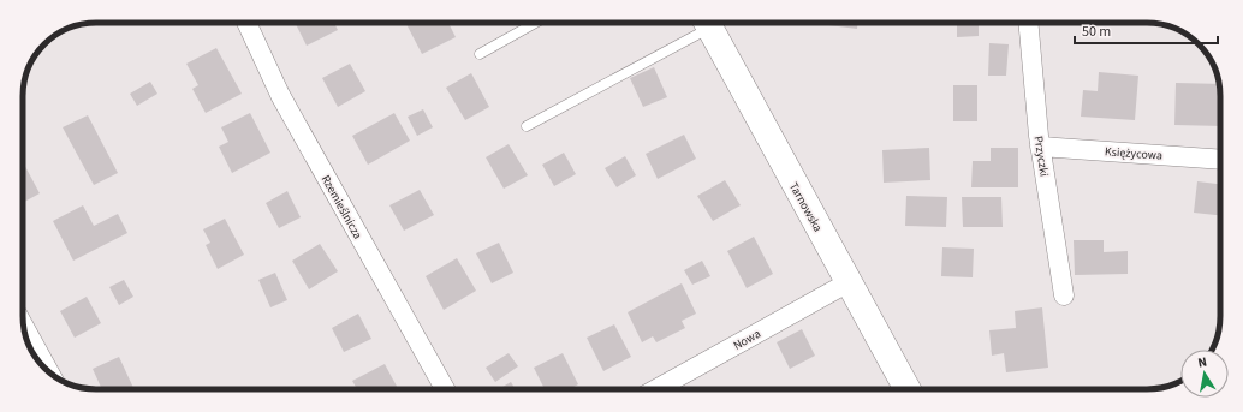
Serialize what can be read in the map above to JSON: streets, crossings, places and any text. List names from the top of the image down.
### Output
{
  "streets": {
    "main road": ["Tarnowska"],
    "street": [
      "Księżycowa",
      "Przyczki",
      "Rzemieślnicza",
      "Nowa"
    ]
  },
  "crossings": [
    ["Księżycowa", "Przyczki"],
    ["Tarnowska", "Nowa"]
  ],
  "scale_bar": "50 m",
  "north": "top"
}
